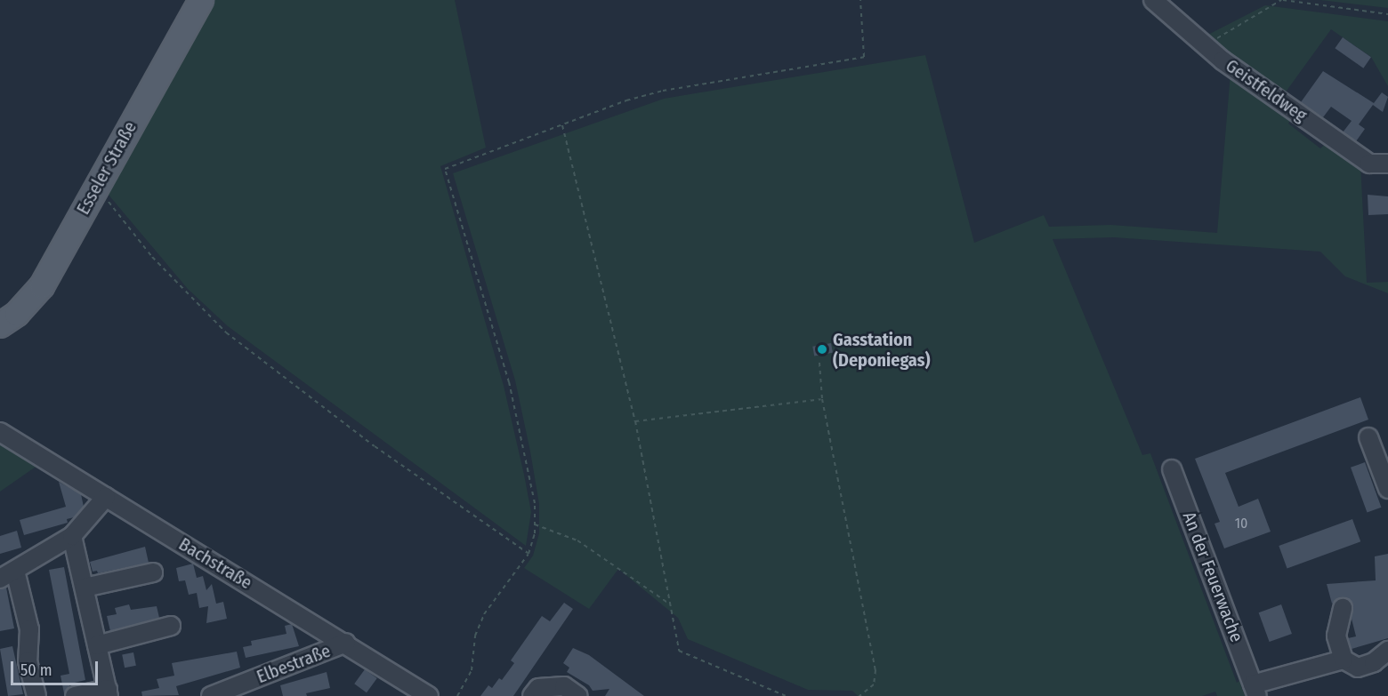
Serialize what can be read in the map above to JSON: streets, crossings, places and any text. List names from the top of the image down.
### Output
{
  "streets": {
    "main road": ["Esseler Straße"],
    "street": [
      "Geistfeldweg",
      "Bachstraße",
      "An der Feuerwache",
      "Elbestraße"
    ]
  },
  "crossings": [
    ["Bachstraße", "Elbestraße"]
  ],
  "places": ["Gasstation (Deponiegas)"],
  "house_numbers": ["10"],
  "scale_bar": "50 m"
}
